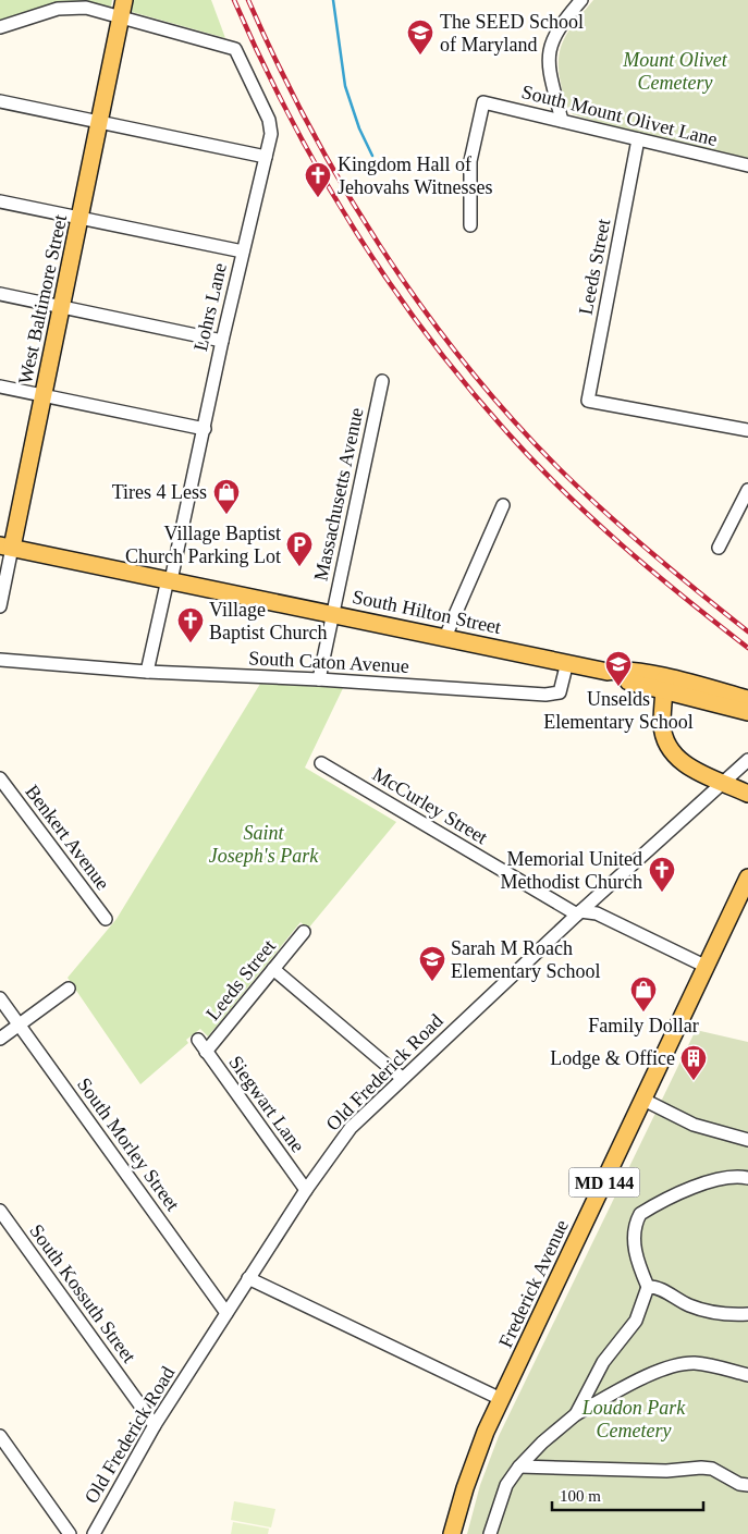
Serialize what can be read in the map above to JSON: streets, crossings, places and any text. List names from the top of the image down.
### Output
{
  "streets": {
    "main road": [
      "West Baltimore Street",
      "South Hilton Street",
      "MD 144",
      "Frederick Avenue"
    ],
    "street": [
      "South Mount Olivet Lane",
      "Leeds Street",
      "Lohrs Lane",
      "Massachusetts Avenue",
      "South Caton Avenue",
      "McCurley Street",
      "Benkert Avenue",
      "Old Frederick Road",
      "Siegwart Lane",
      "South Morley Street",
      "South Kossuth Street"
    ]
  },
  "crossings": [
    ["South Mount Olivet Lane", "Leeds Street"],
    ["Leeds Street", "Siegwart Lane"],
    ["West Baltimore Street", "Lohrs Lane"],
    ["West Baltimore Street", "South Hilton Street"],
    ["Lohrs Lane", "South Hilton Street"],
    ["Lohrs Lane", "South Caton Avenue"],
    ["Massachusetts Avenue", "South Hilton Street"],
    ["Massachusetts Avenue", "South Caton Avenue"],
    ["South Hilton Street", "South Caton Avenue"],
    ["McCurley Street", "Old Frederick Road"],
    ["McCurley Street", "Frederick Avenue"],
    ["Old Frederick Road", "Siegwart Lane"],
    ["Old Frederick Road", "South Morley Street"],
    ["Old Frederick Road", "South Kossuth Street"]
  ],
  "parks": ["Mount Olivet Cemetery", "Saint Joseph's Park", "Loudon Park Cemetery"],
  "places": {
    "school or university": ["The SEED School of Maryland", "Unselds Elementary School", "Sarah M Roach Elementary School"],
    "church": ["Kingdom Hall of Jehovahs Witnesses", "Village Baptist Church", "Memorial United Methodist Church"],
    "shop": ["Tires 4 Less", "Family Dollar"],
    "parking": ["Village Baptist Church Parking Lot"],
    "building": ["Lodge & Office"]
  },
  "scale_bar": "100 m"
}
